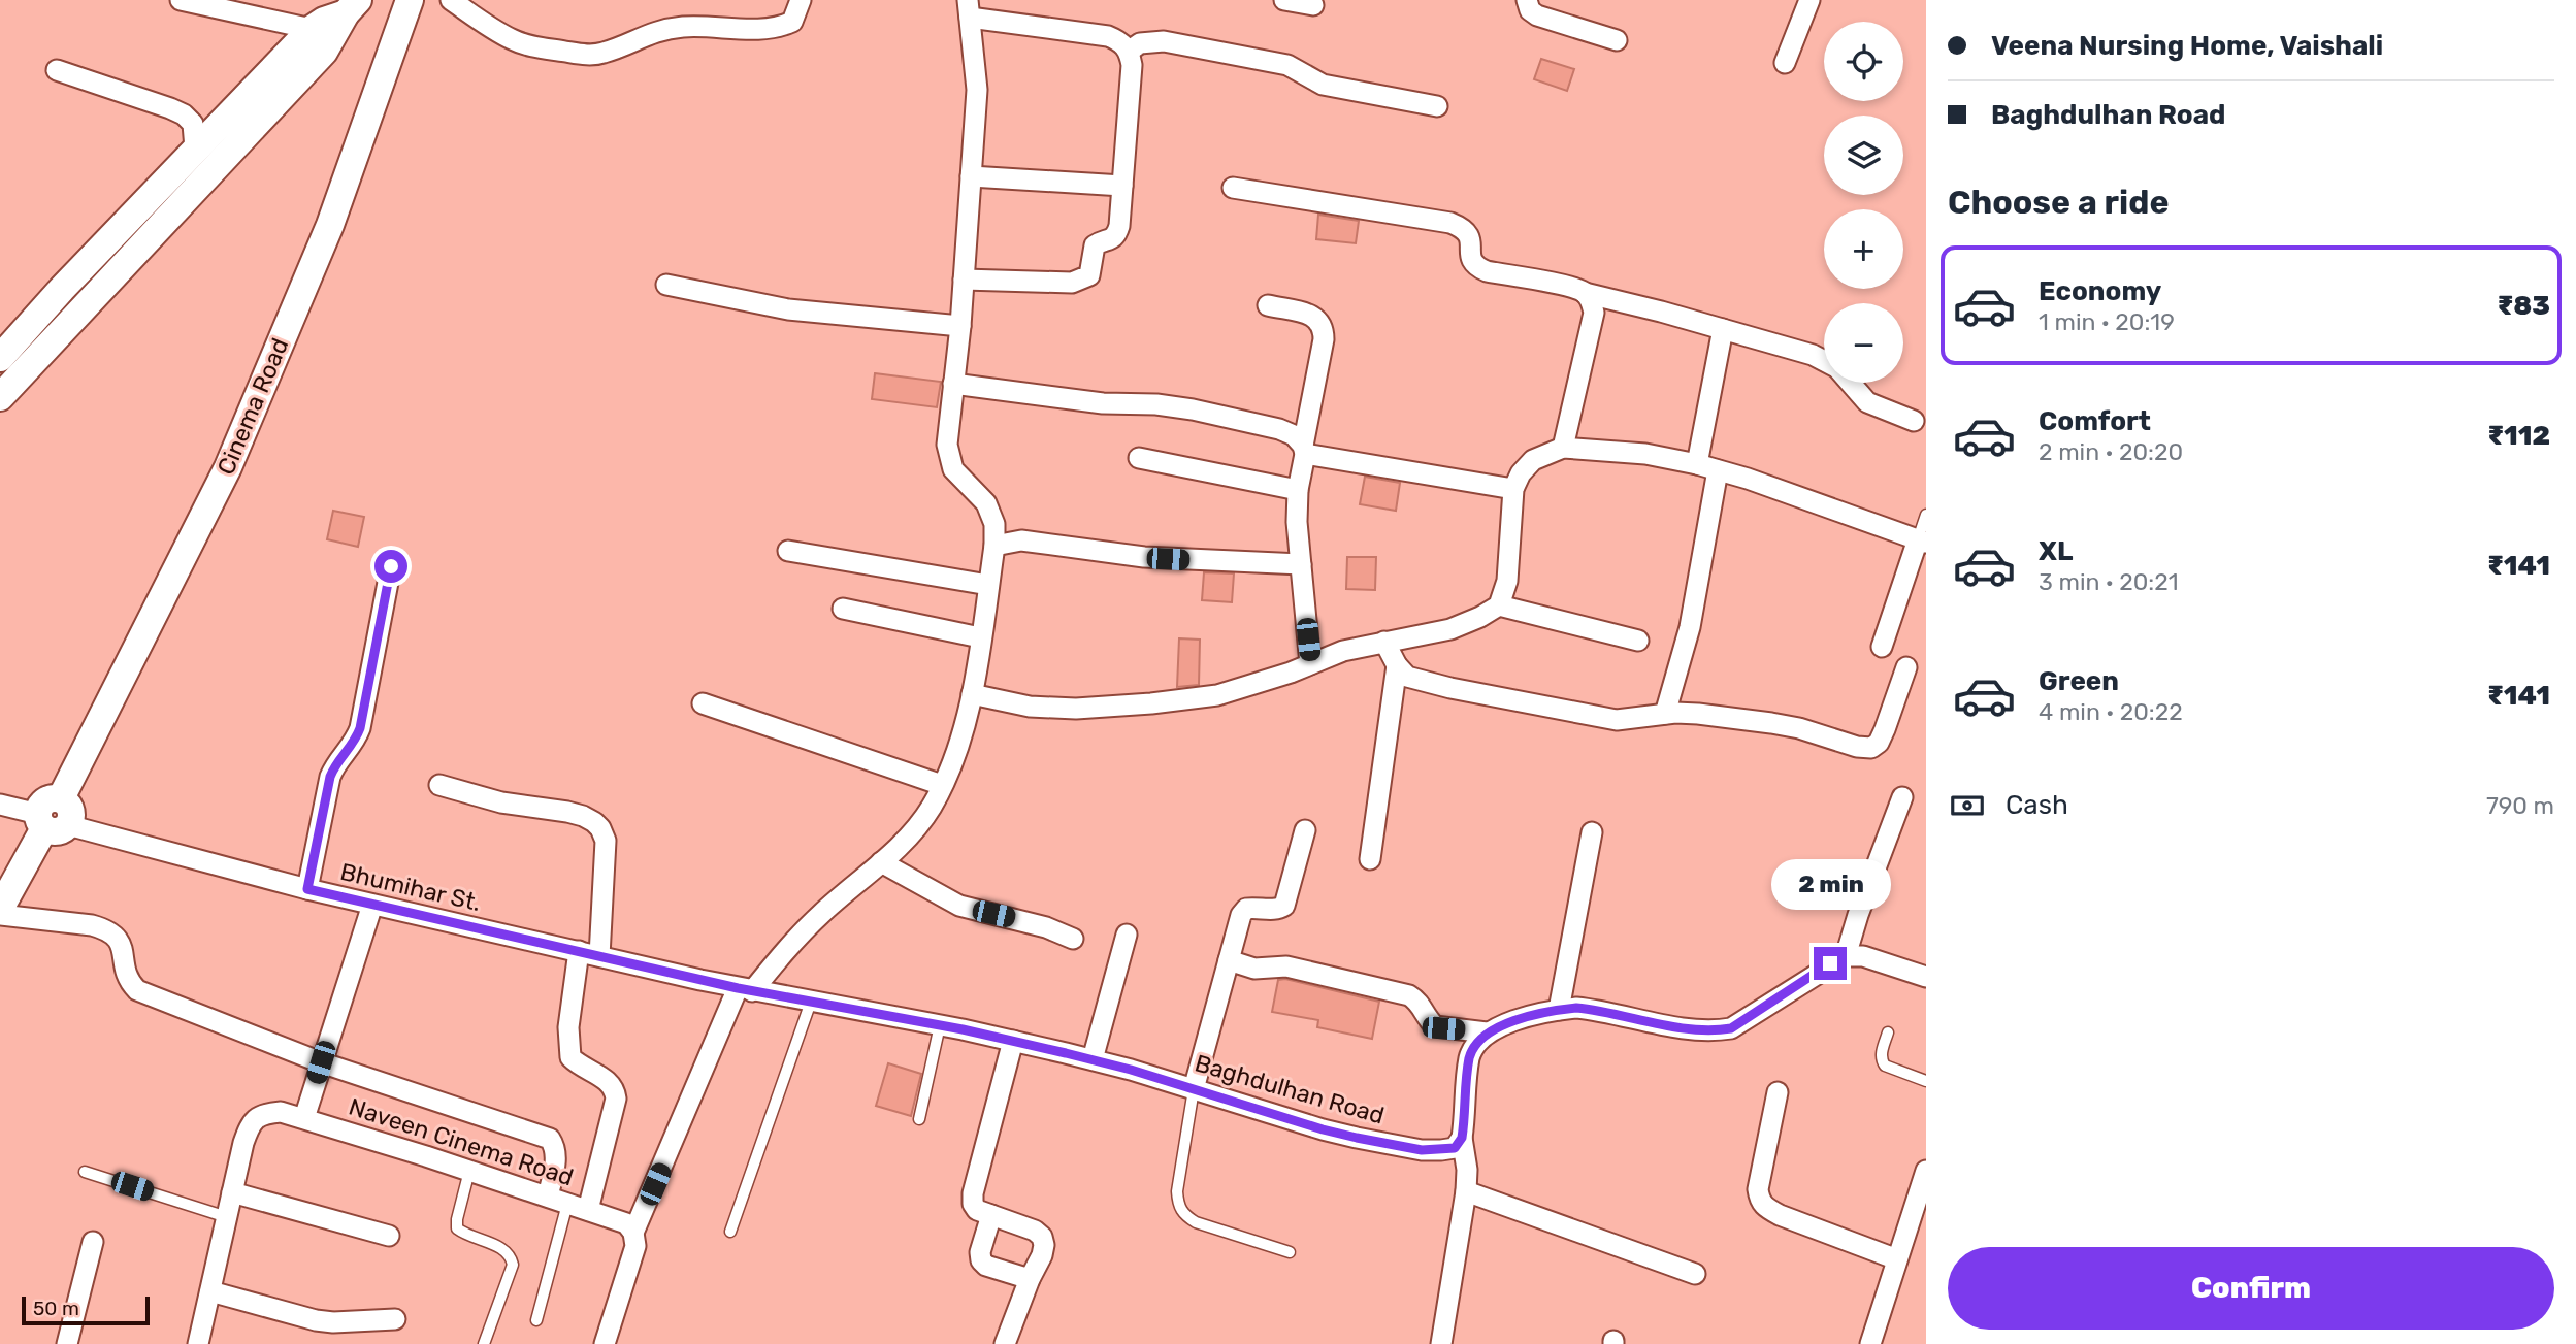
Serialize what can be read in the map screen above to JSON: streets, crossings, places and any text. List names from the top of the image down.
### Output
{
  "streets": {
    "main road": ["Cinema Road"],
    "street": ["Bhumihar St.", "Baghdulhan Road", "Naveen Cinema Road"]
  },
  "crossings": [
    ["Cinema Road", "Bhumihar St."],
    ["Bhumihar St.", "Baghdulhan Road"]
  ],
  "scale_bar": "50 m",
  "page": {
    "banner": ["Veena Nursing Home, Vaishali", "Baghdulhan Road"],
    "map_buttons": ["+", "−"],
    "heading": "Choose a ride",
    "list": [
      {
        "name": "Economy",
        "note": "1 min · 20:19",
        "value": "₹83"
      },
      {
        "name": "Comfort",
        "note": "2 min · 20:20",
        "value": "₹112"
      },
      {
        "name": "XL",
        "note": "3 min · 20:21",
        "value": "₹141"
      },
      {
        "name": "Green",
        "note": "4 min · 20:22",
        "value": "₹141"
      }
    ],
    "pay": ["Cash", "790 m"],
    "bubble": "2 min",
    "buttons": "Confirm",
    "scale": "50 m"
  }
}
